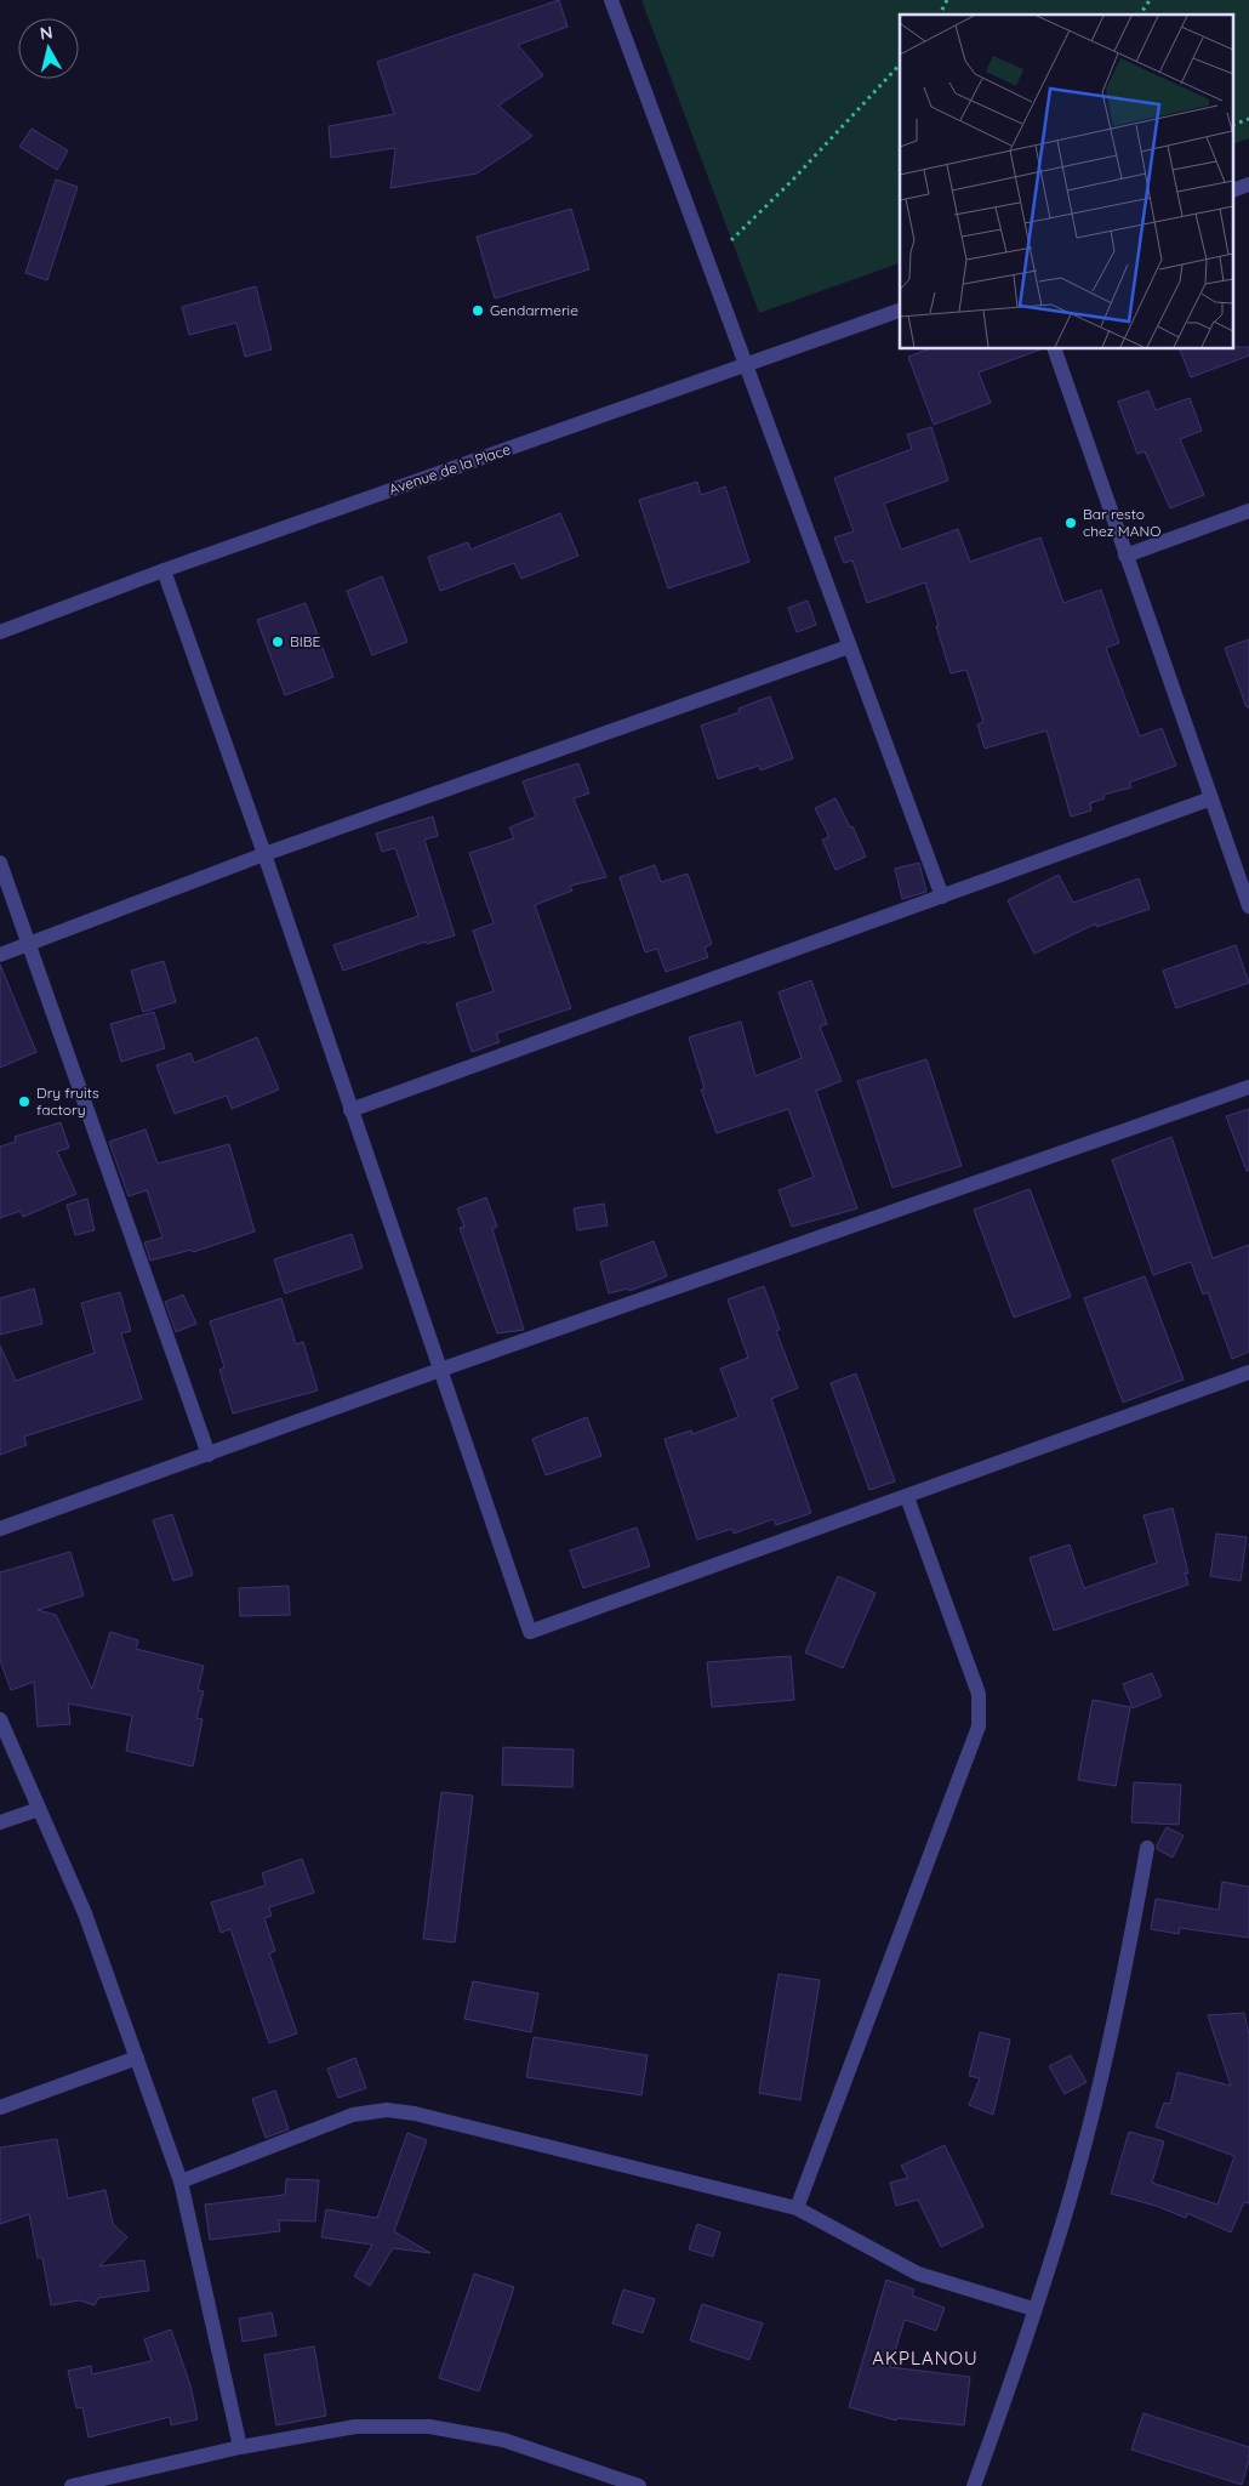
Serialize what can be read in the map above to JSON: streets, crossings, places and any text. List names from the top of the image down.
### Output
{
  "streets": {
    "street": ["Avenue de la Place"]
  },
  "districts": ["AKPLANOU"],
  "places": [
    "Gendarmerie",
    "Bar resto chez MANO",
    "BIBE",
    "Dry fruits factory"
  ],
  "north": "top"
}
